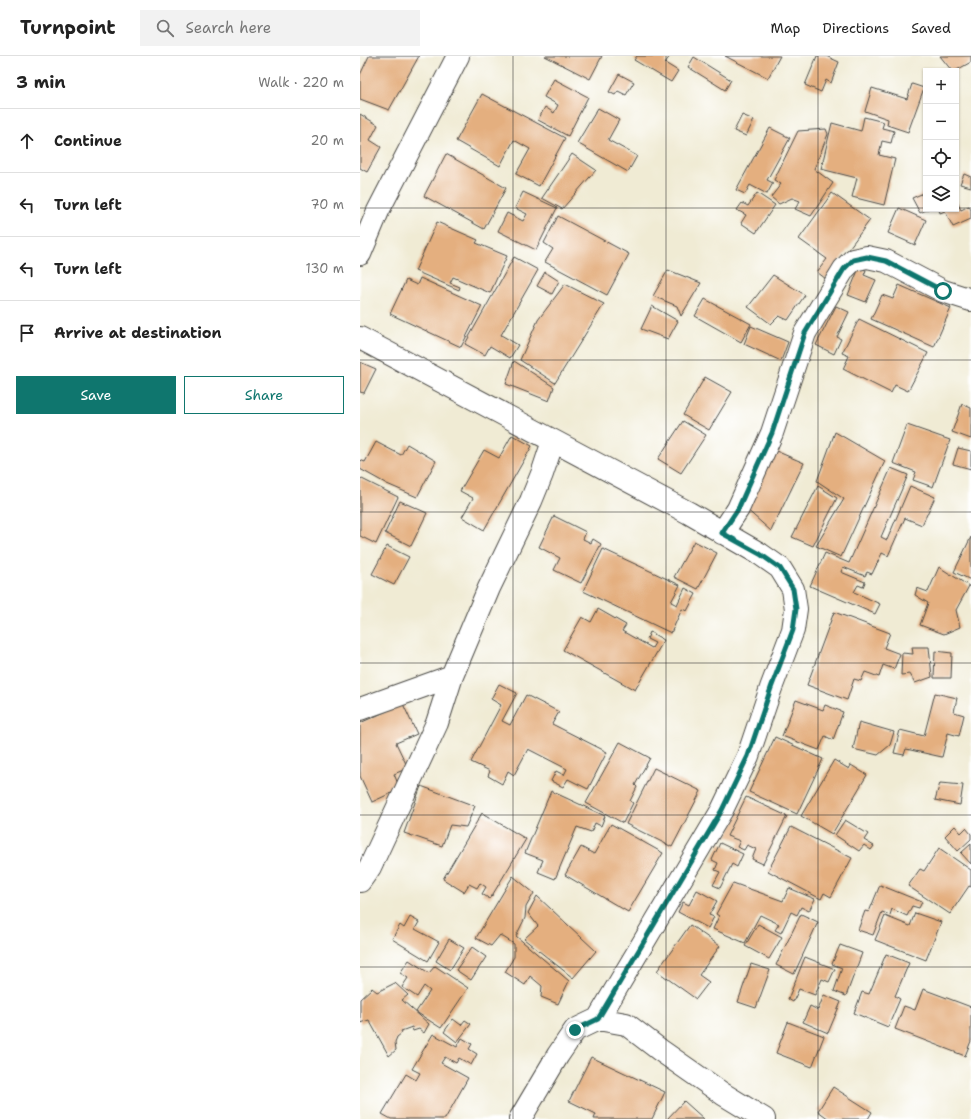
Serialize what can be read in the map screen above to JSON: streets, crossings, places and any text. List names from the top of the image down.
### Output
{
  "page": {
    "header": "Turnpoint",
    "search": "Search here",
    "nav": ["Map", "Directions", "Saved"],
    "heading": ["3 min", "Walk · 220 m"],
    "map_buttons": ["+", "−"],
    "list": [
      ["Continue", "20 m"],
      ["Turn left", "70 m"],
      ["Turn left", "130 m"],
      "Arrive at destination"
    ],
    "buttons": ["Save", "Share"]
  }
}
